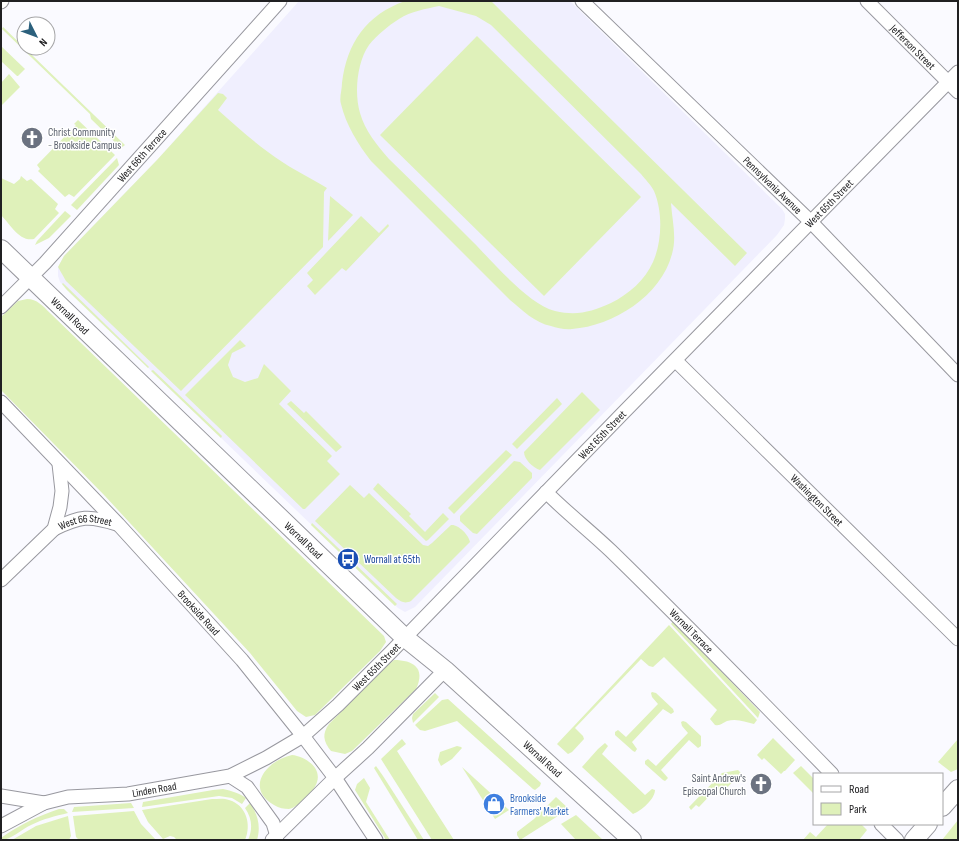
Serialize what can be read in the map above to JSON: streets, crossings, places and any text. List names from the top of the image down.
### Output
{
  "streets": {
    "main road": ["Wornall Road"],
    "street": [
      "Jefferson Street",
      "West 66th Terrace",
      "Pennsylvania Avenue",
      "West 65th Street",
      "Washington Street",
      "West 66 Street",
      "Brookside Road",
      "Wornall Terrace",
      "Linden Road"
    ]
  },
  "crossings": [
    ["Jefferson Street", "West 65th Street"],
    ["West 66th Terrace", "Wornall Road"],
    ["Pennsylvania Avenue", "West 65th Street"],
    ["West 65th Street", "Wornall Road"],
    ["West 65th Street", "Washington Street"],
    ["West 65th Street", "Brookside Road"],
    ["West 65th Street", "Wornall Terrace"],
    ["West 65th Street", "Linden Road"],
    ["West 66 Street", "Brookside Road"]
  ],
  "places": {
    "church": ["Christ Community - Brookside Campus", "Saint Andrew's Episcopal Church"],
    "bus stop": ["Wornall at 65th"],
    "shop": ["Brookside Farmers' Market"]
  },
  "legend": ["Road", "Park"],
  "north": "bottom right"
}
